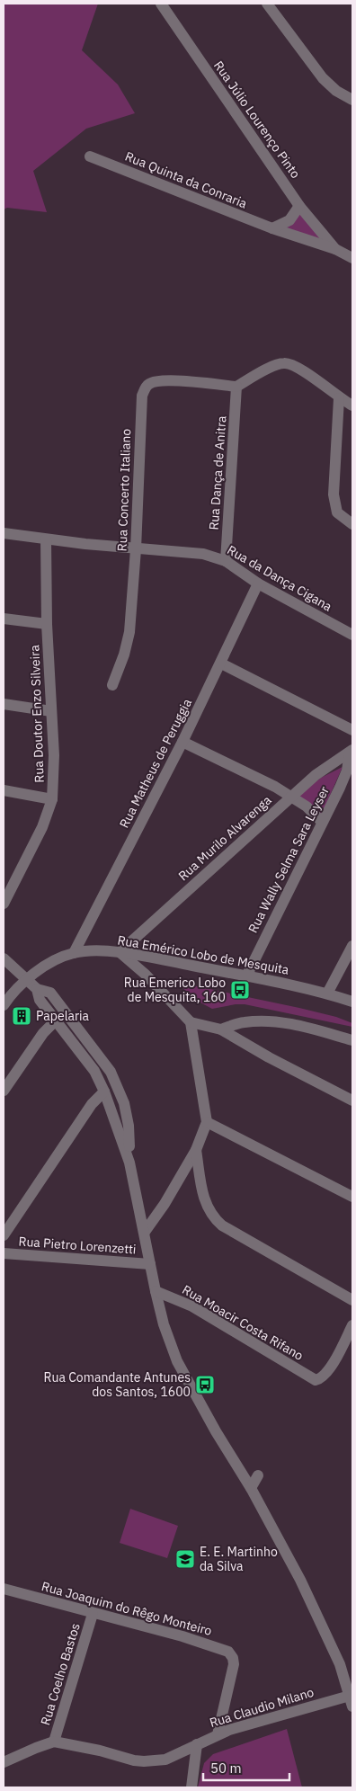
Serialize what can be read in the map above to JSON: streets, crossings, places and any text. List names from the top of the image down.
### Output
{
  "streets": {
    "street": [
      "Rua Júlio Lourenço Pinto",
      "Rua Quinta da Conraria",
      "Rua Dança de Anitra",
      "Rua Concerto Italiano",
      "Rua da Dança Cigana",
      "Rua Doutor Enzo Silveira",
      "Rua Matheus de Peruggia",
      "Rua Murilo Alvarenga",
      "Rua Wally Selma Sara Leyser",
      "Rua Emérico Lobo de Mesquita",
      "Rua Pietro Lorenzetti",
      "Rua Moacir Costa Rifano",
      "Rua Joaquim do Rêgo Monteiro",
      "Rua Coelho Bastos",
      "Rua Claudio Milano"
    ]
  },
  "crossings": [
    ["Rua Júlio Lourenço Pinto", "Rua Quinta da Conraria"],
    ["Rua Dança de Anitra", "Rua Concerto Italiano"],
    ["Rua Dança de Anitra", "Rua da Dança Cigana"],
    ["Rua Concerto Italiano", "Rua da Dança Cigana"],
    ["Rua da Dança Cigana", "Rua Doutor Enzo Silveira"],
    ["Rua da Dança Cigana", "Rua Matheus de Peruggia"],
    ["Rua Matheus de Peruggia", "Rua Emérico Lobo de Mesquita"],
    ["Rua Murilo Alvarenga", "Rua Wally Selma Sara Leyser"],
    ["Rua Murilo Alvarenga", "Rua Emérico Lobo de Mesquita"],
    ["Rua Wally Selma Sara Leyser", "Rua Emérico Lobo de Mesquita"],
    ["Rua Joaquim do Rêgo Monteiro", "Rua Coelho Bastos"],
    ["Rua Joaquim do Rêgo Monteiro", "Rua Claudio Milano"],
    ["Rua Coelho Bastos", "Rua Claudio Milano"]
  ],
  "places": {
    "bus stop": ["Rua Emerico Lobo de Mesquita, 160", "Rua Comandante Antunes dos Santos, 1600"],
    "building": ["Papelaria"],
    "school or university": ["E. E. Martinho da Silva"]
  },
  "scale_bar": "50 m"
}
